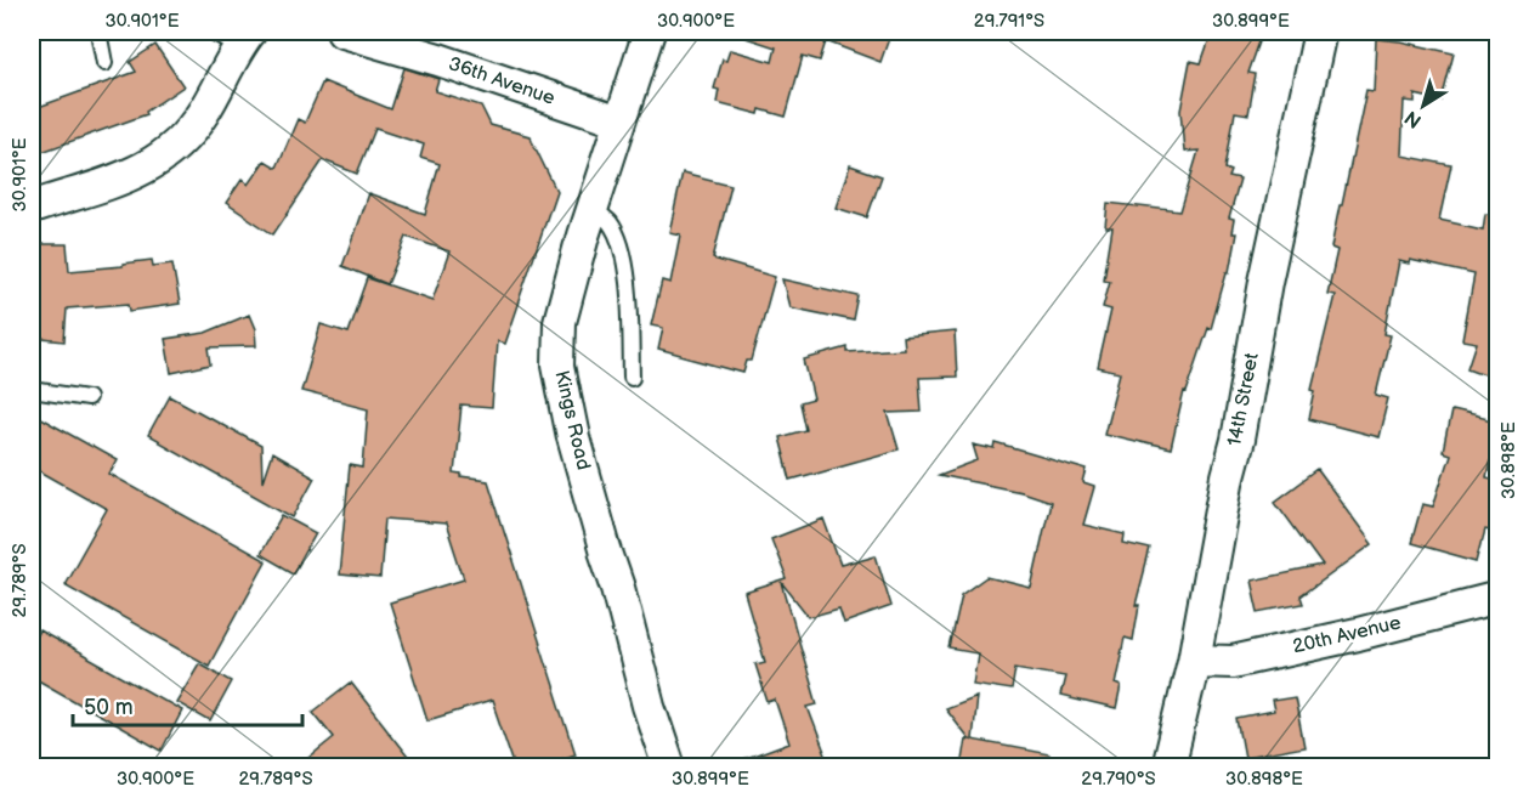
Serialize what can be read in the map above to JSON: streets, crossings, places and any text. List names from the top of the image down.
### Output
{
  "streets": {
    "street": [
      "36th Avenue",
      "14th Street",
      "Kings Road",
      "20th Avenue"
    ]
  },
  "crossings": [
    ["36th Avenue", "Kings Road"],
    ["14th Street", "20th Avenue"]
  ],
  "scale_bar": "50 m",
  "north": "bottom left",
  "coordinates": [
    "30.901°E",
    "30.900°E",
    "29.791°S",
    "30.899°E",
    "30.898°E",
    "29.789°S",
    "29.790°S"
  ]
}
